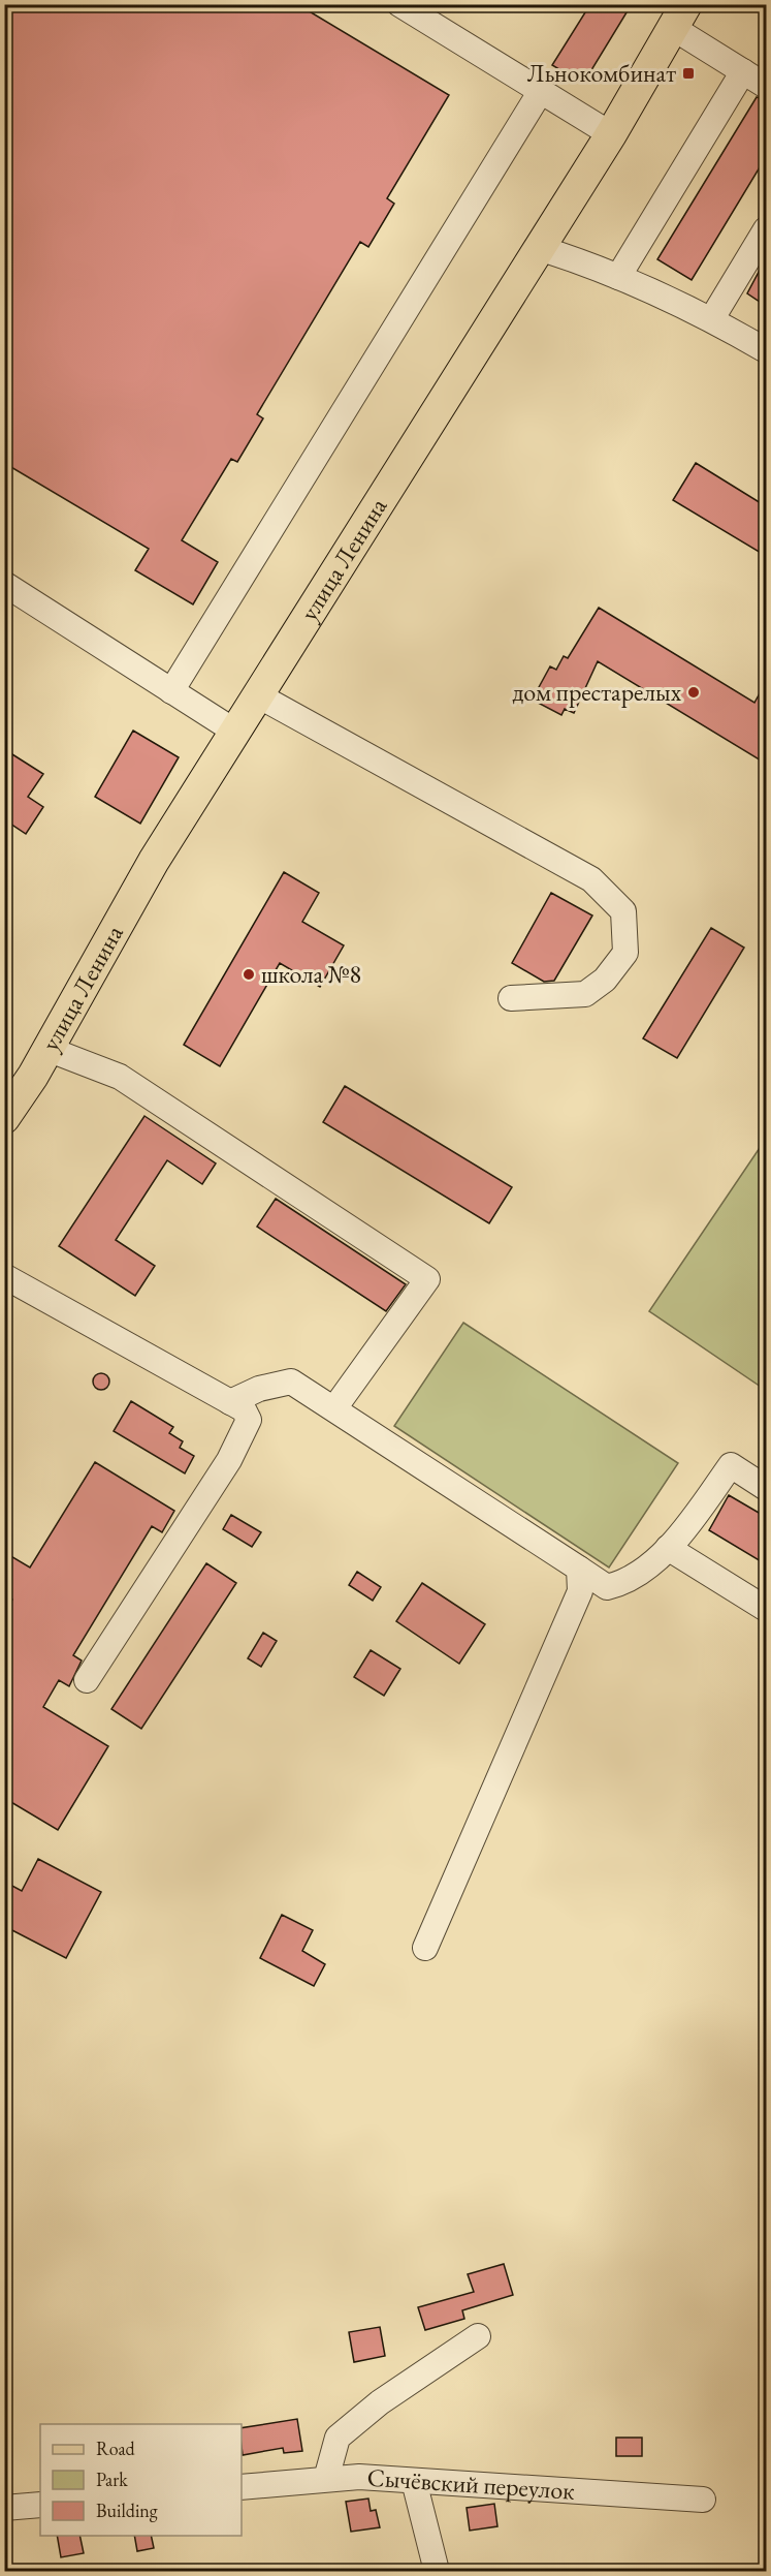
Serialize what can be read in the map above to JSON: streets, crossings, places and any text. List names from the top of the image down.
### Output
{
  "streets": {
    "main road": ["улица Ленина"],
    "street": ["Сычёвский переулок"]
  },
  "places": {
    "transit": ["Льнокомбинат"],
    "other": ["дом престарелых", "школа №8"]
  },
  "legend": ["Road", "Park", "Building"]
}
